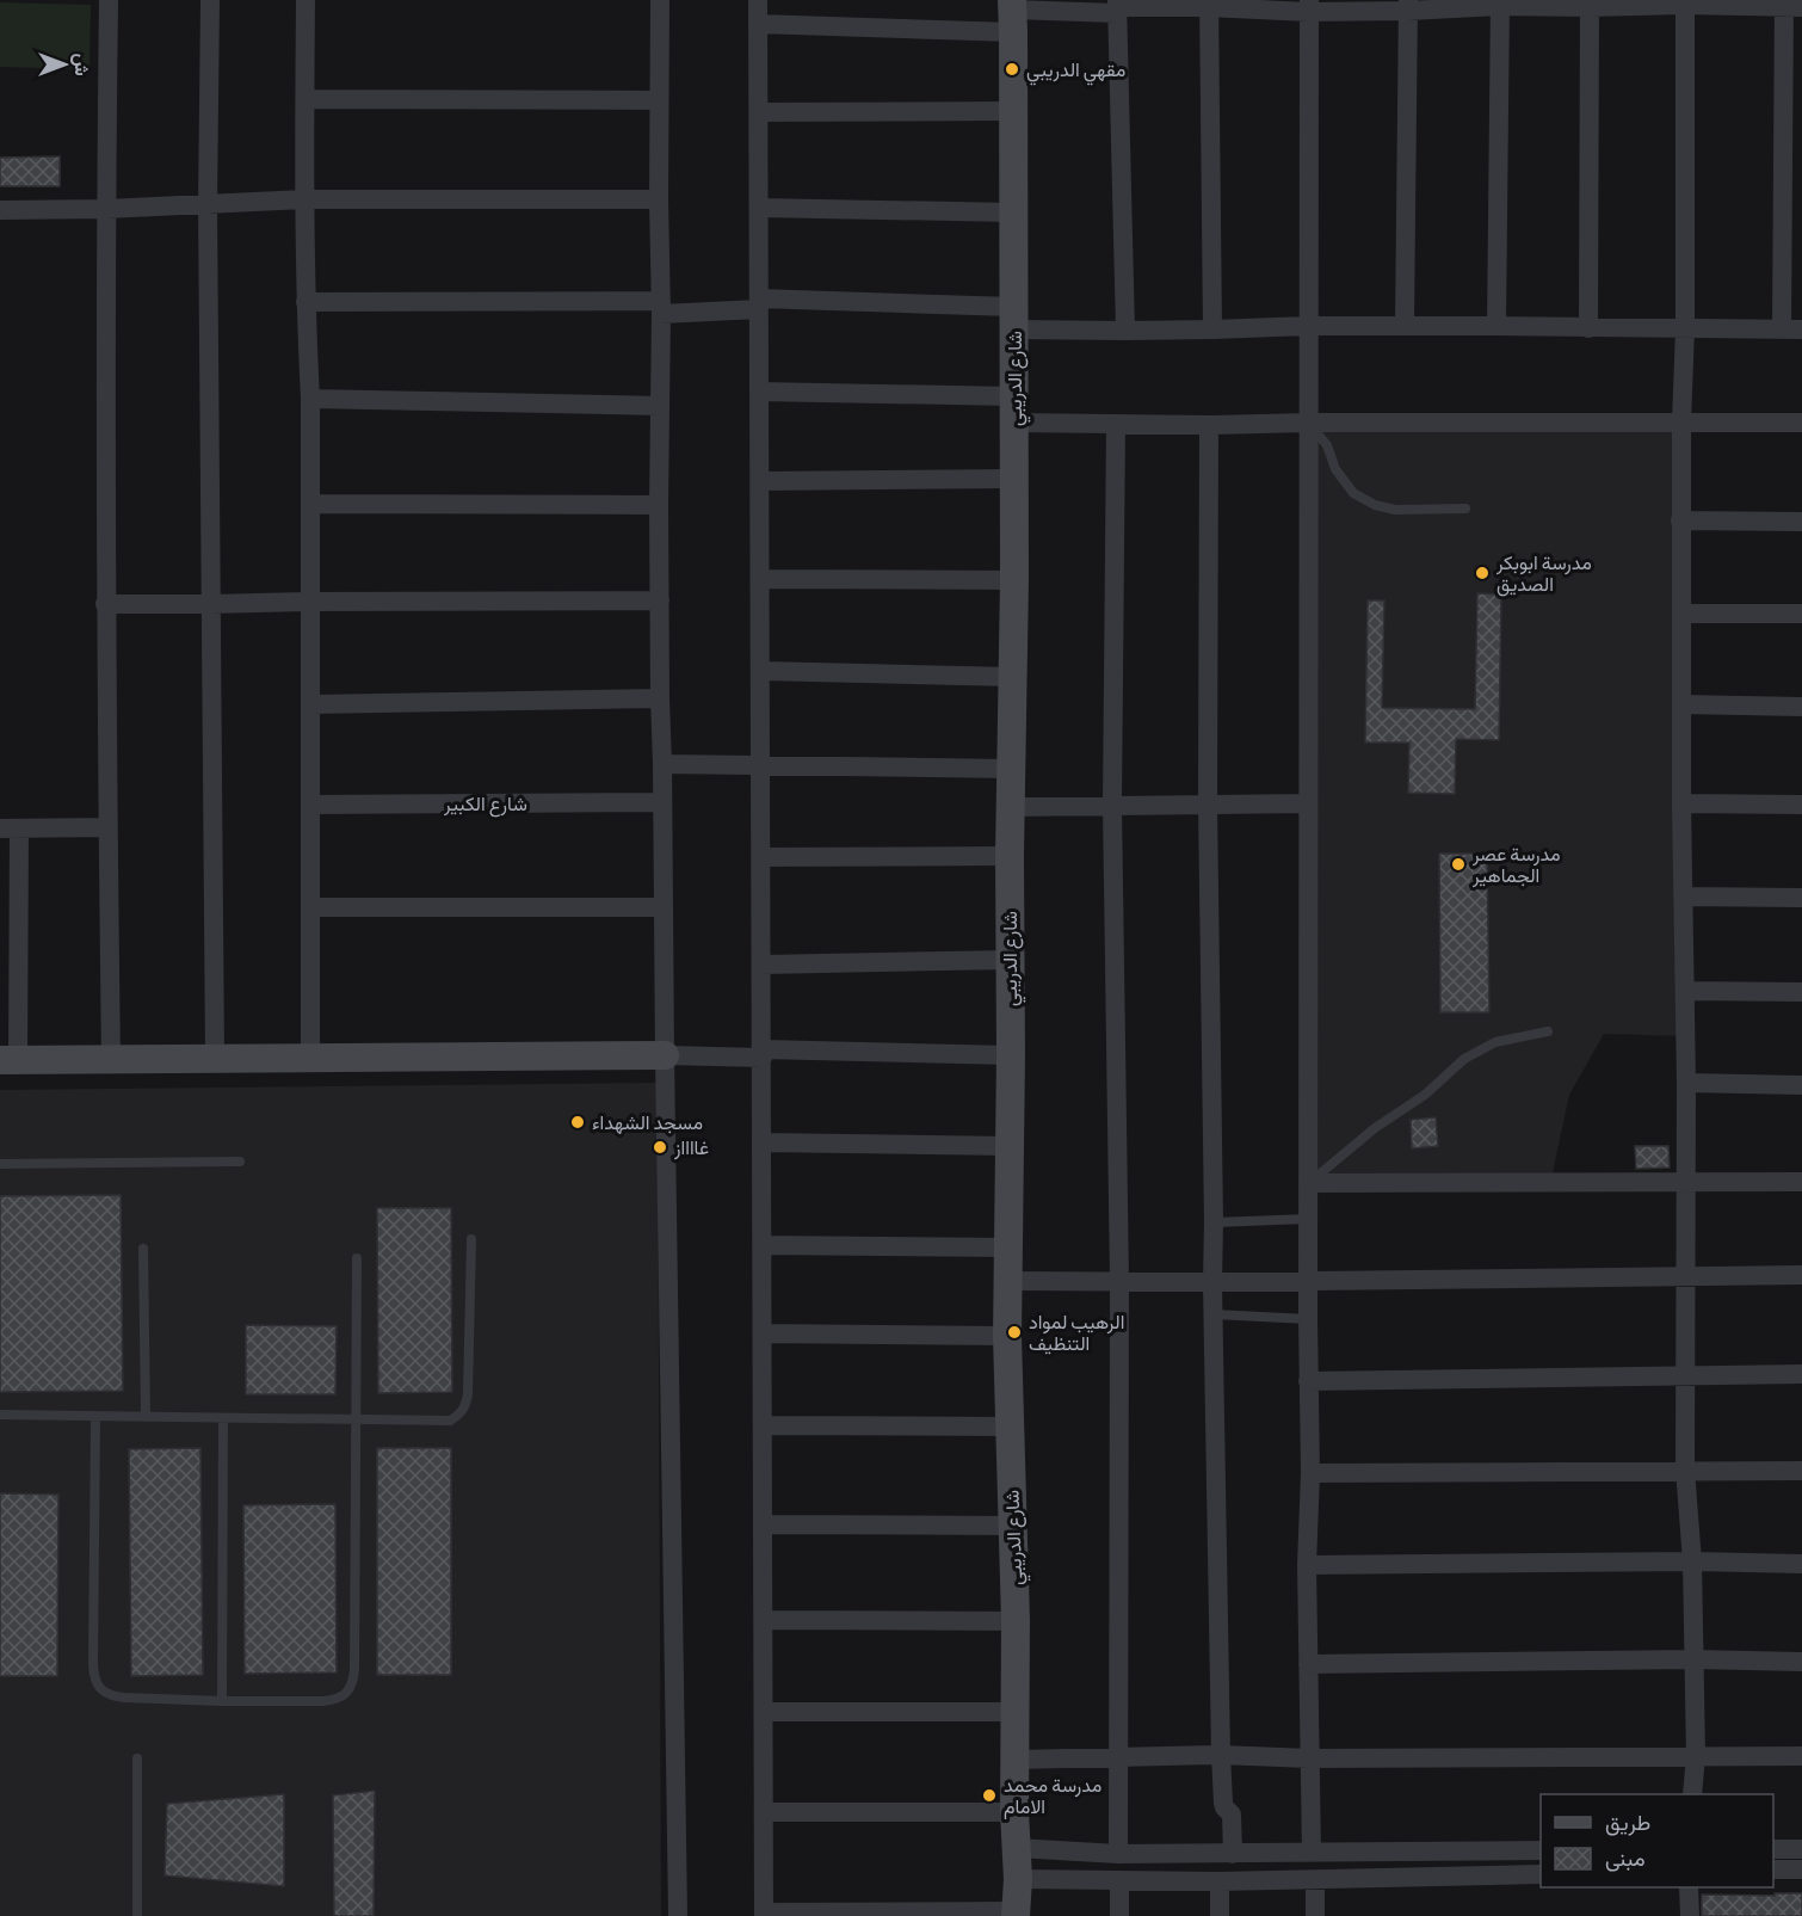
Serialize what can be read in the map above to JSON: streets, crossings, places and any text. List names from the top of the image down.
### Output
{
  "streets": {
    "street": ["شارع الدريبي", "شارع الكبير"]
  },
  "places": [
    "مقهي الدريبي",
    "مدرسة ابوبكر الصديق",
    "مدرسة عصر الجماهير",
    "مسجد الشهداء",
    "غااااز",
    "الرهيب لمواد التنظيف",
    "مدرسة محمد الامام"
  ],
  "legend": ["طريق", "مبنى"],
  "north": "right"
}
